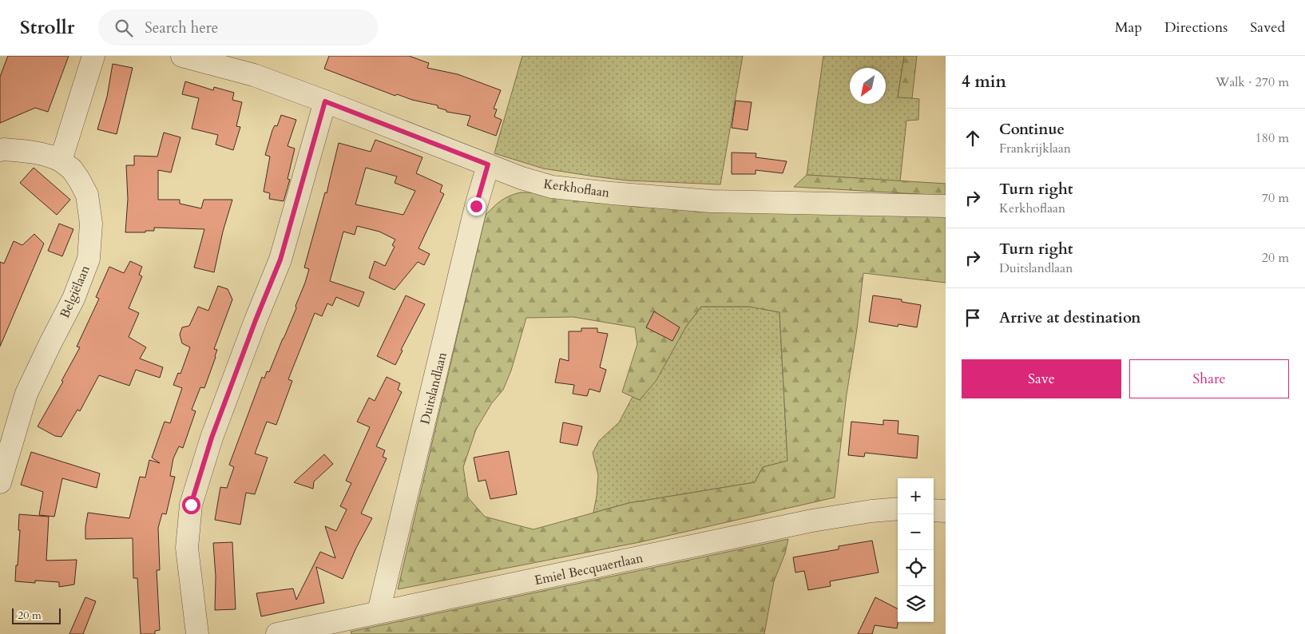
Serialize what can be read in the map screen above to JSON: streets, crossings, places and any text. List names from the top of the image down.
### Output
{
  "streets": {
    "street": [
      "Kerkhoflaan",
      "Belgiëlaan",
      "Duitslandlaan",
      "Emiel Becquaertlaan"
    ]
  },
  "crossings": [
    ["Kerkhoflaan", "Duitslandlaan"],
    ["Duitslandlaan", "Emiel Becquaertlaan"]
  ],
  "scale_bar": "20 m",
  "north": "bottom left",
  "page": {
    "header": "Strollr",
    "search": "Search here",
    "nav": ["Map", "Directions", "Saved"],
    "heading": ["4 min", "Walk · 270 m"],
    "list": [
      ["Continue", "Frankrijklaan", "180 m"],
      ["Turn right", "Kerkhoflaan", "70 m"],
      ["Turn right", "Duitslandlaan", "20 m"],
      "Arrive at destination"
    ],
    "buttons": ["Save", "Share"],
    "map_buttons": ["+", "−"],
    "scale": "20 m"
  }
}
